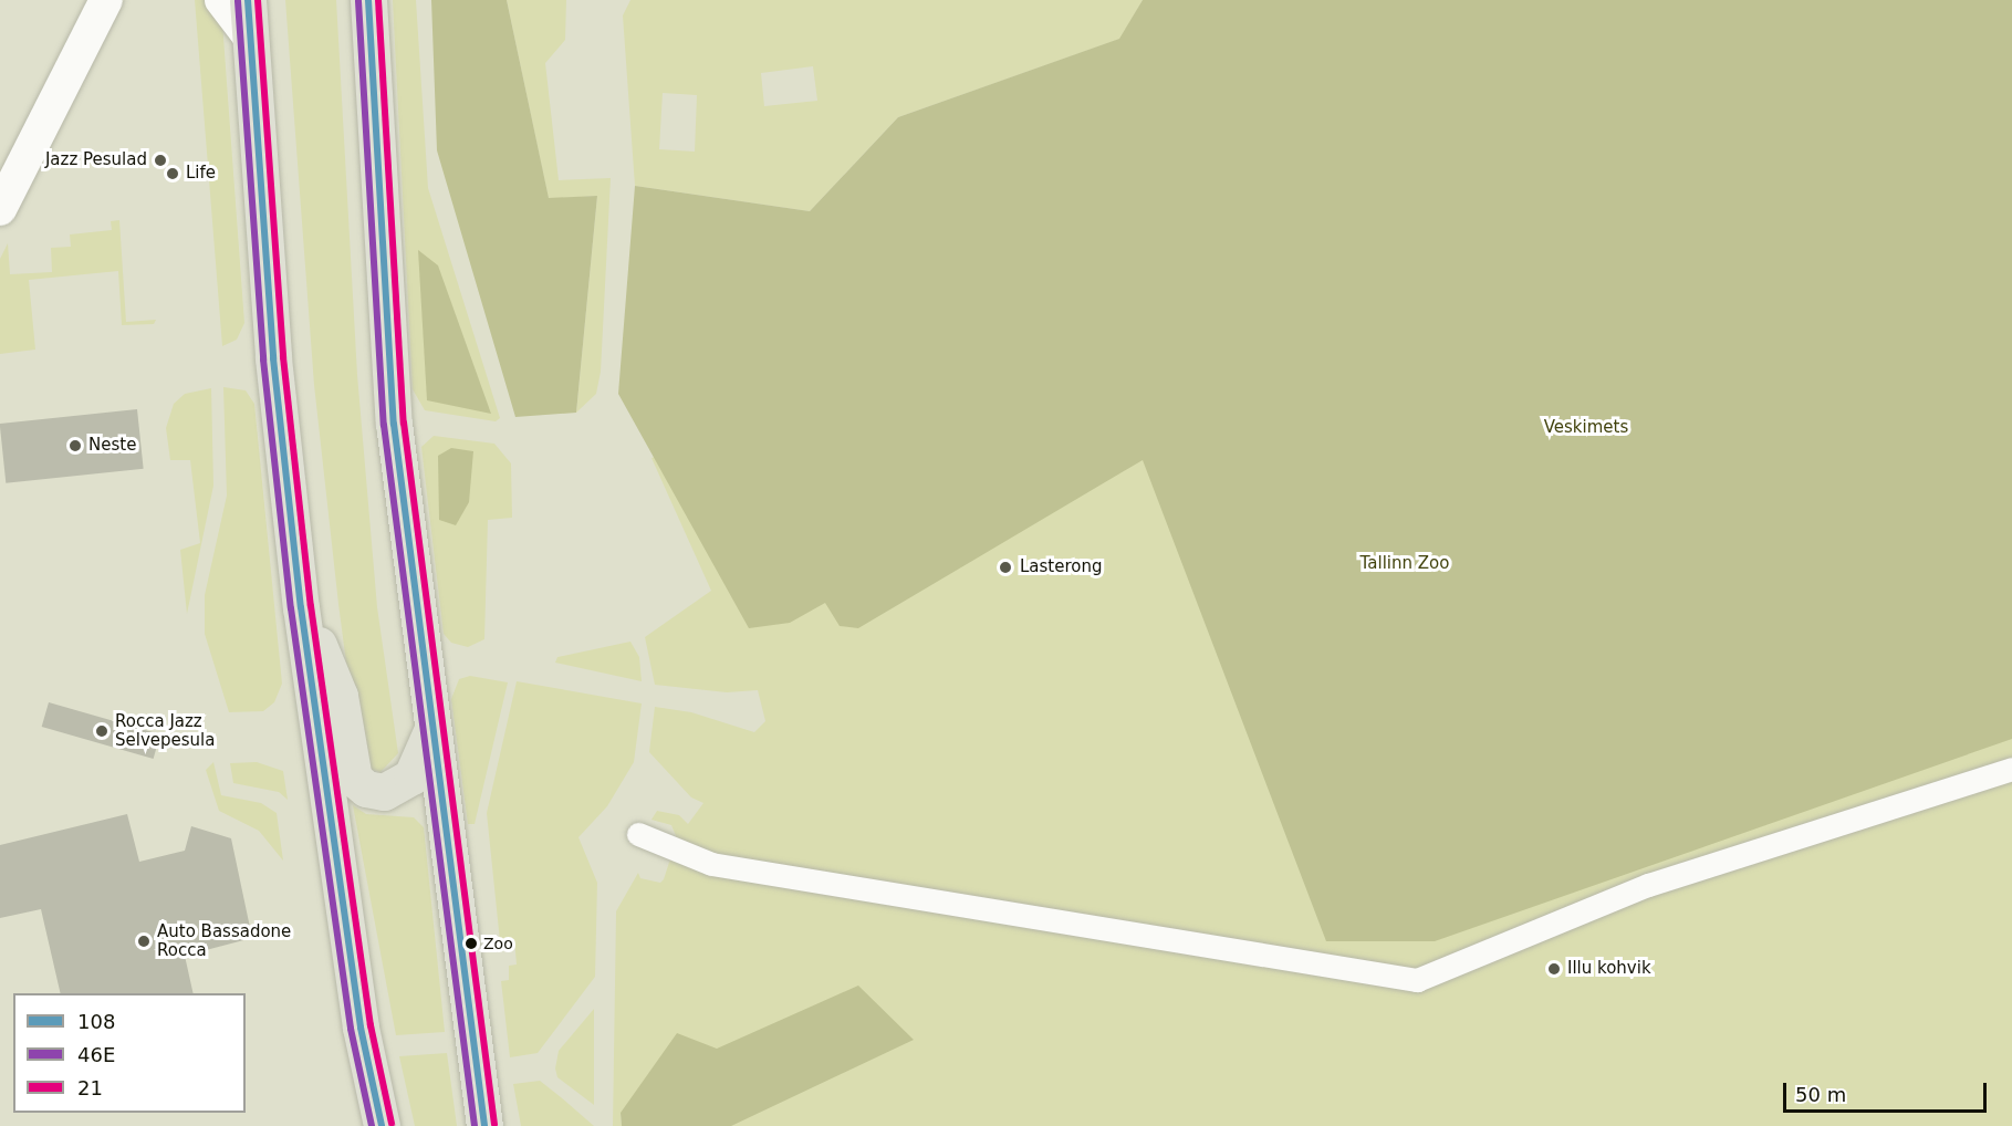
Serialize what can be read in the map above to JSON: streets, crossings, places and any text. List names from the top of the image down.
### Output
{
  "parks": ["Veskimets", "Tallinn Zoo"],
  "places": [
    "Jazz Pesulad",
    "Life",
    "Neste",
    "Lasterong",
    "Rocca Jazz Selvepesula",
    "Auto Bassadone Rocca",
    "Zoo",
    "Illu kohvik"
  ],
  "lines": ["transit line 108", "transit line 21", "transit line 46E"],
  "legend": ["108", "46E", "21"],
  "scale_bar": "50 m"
}
